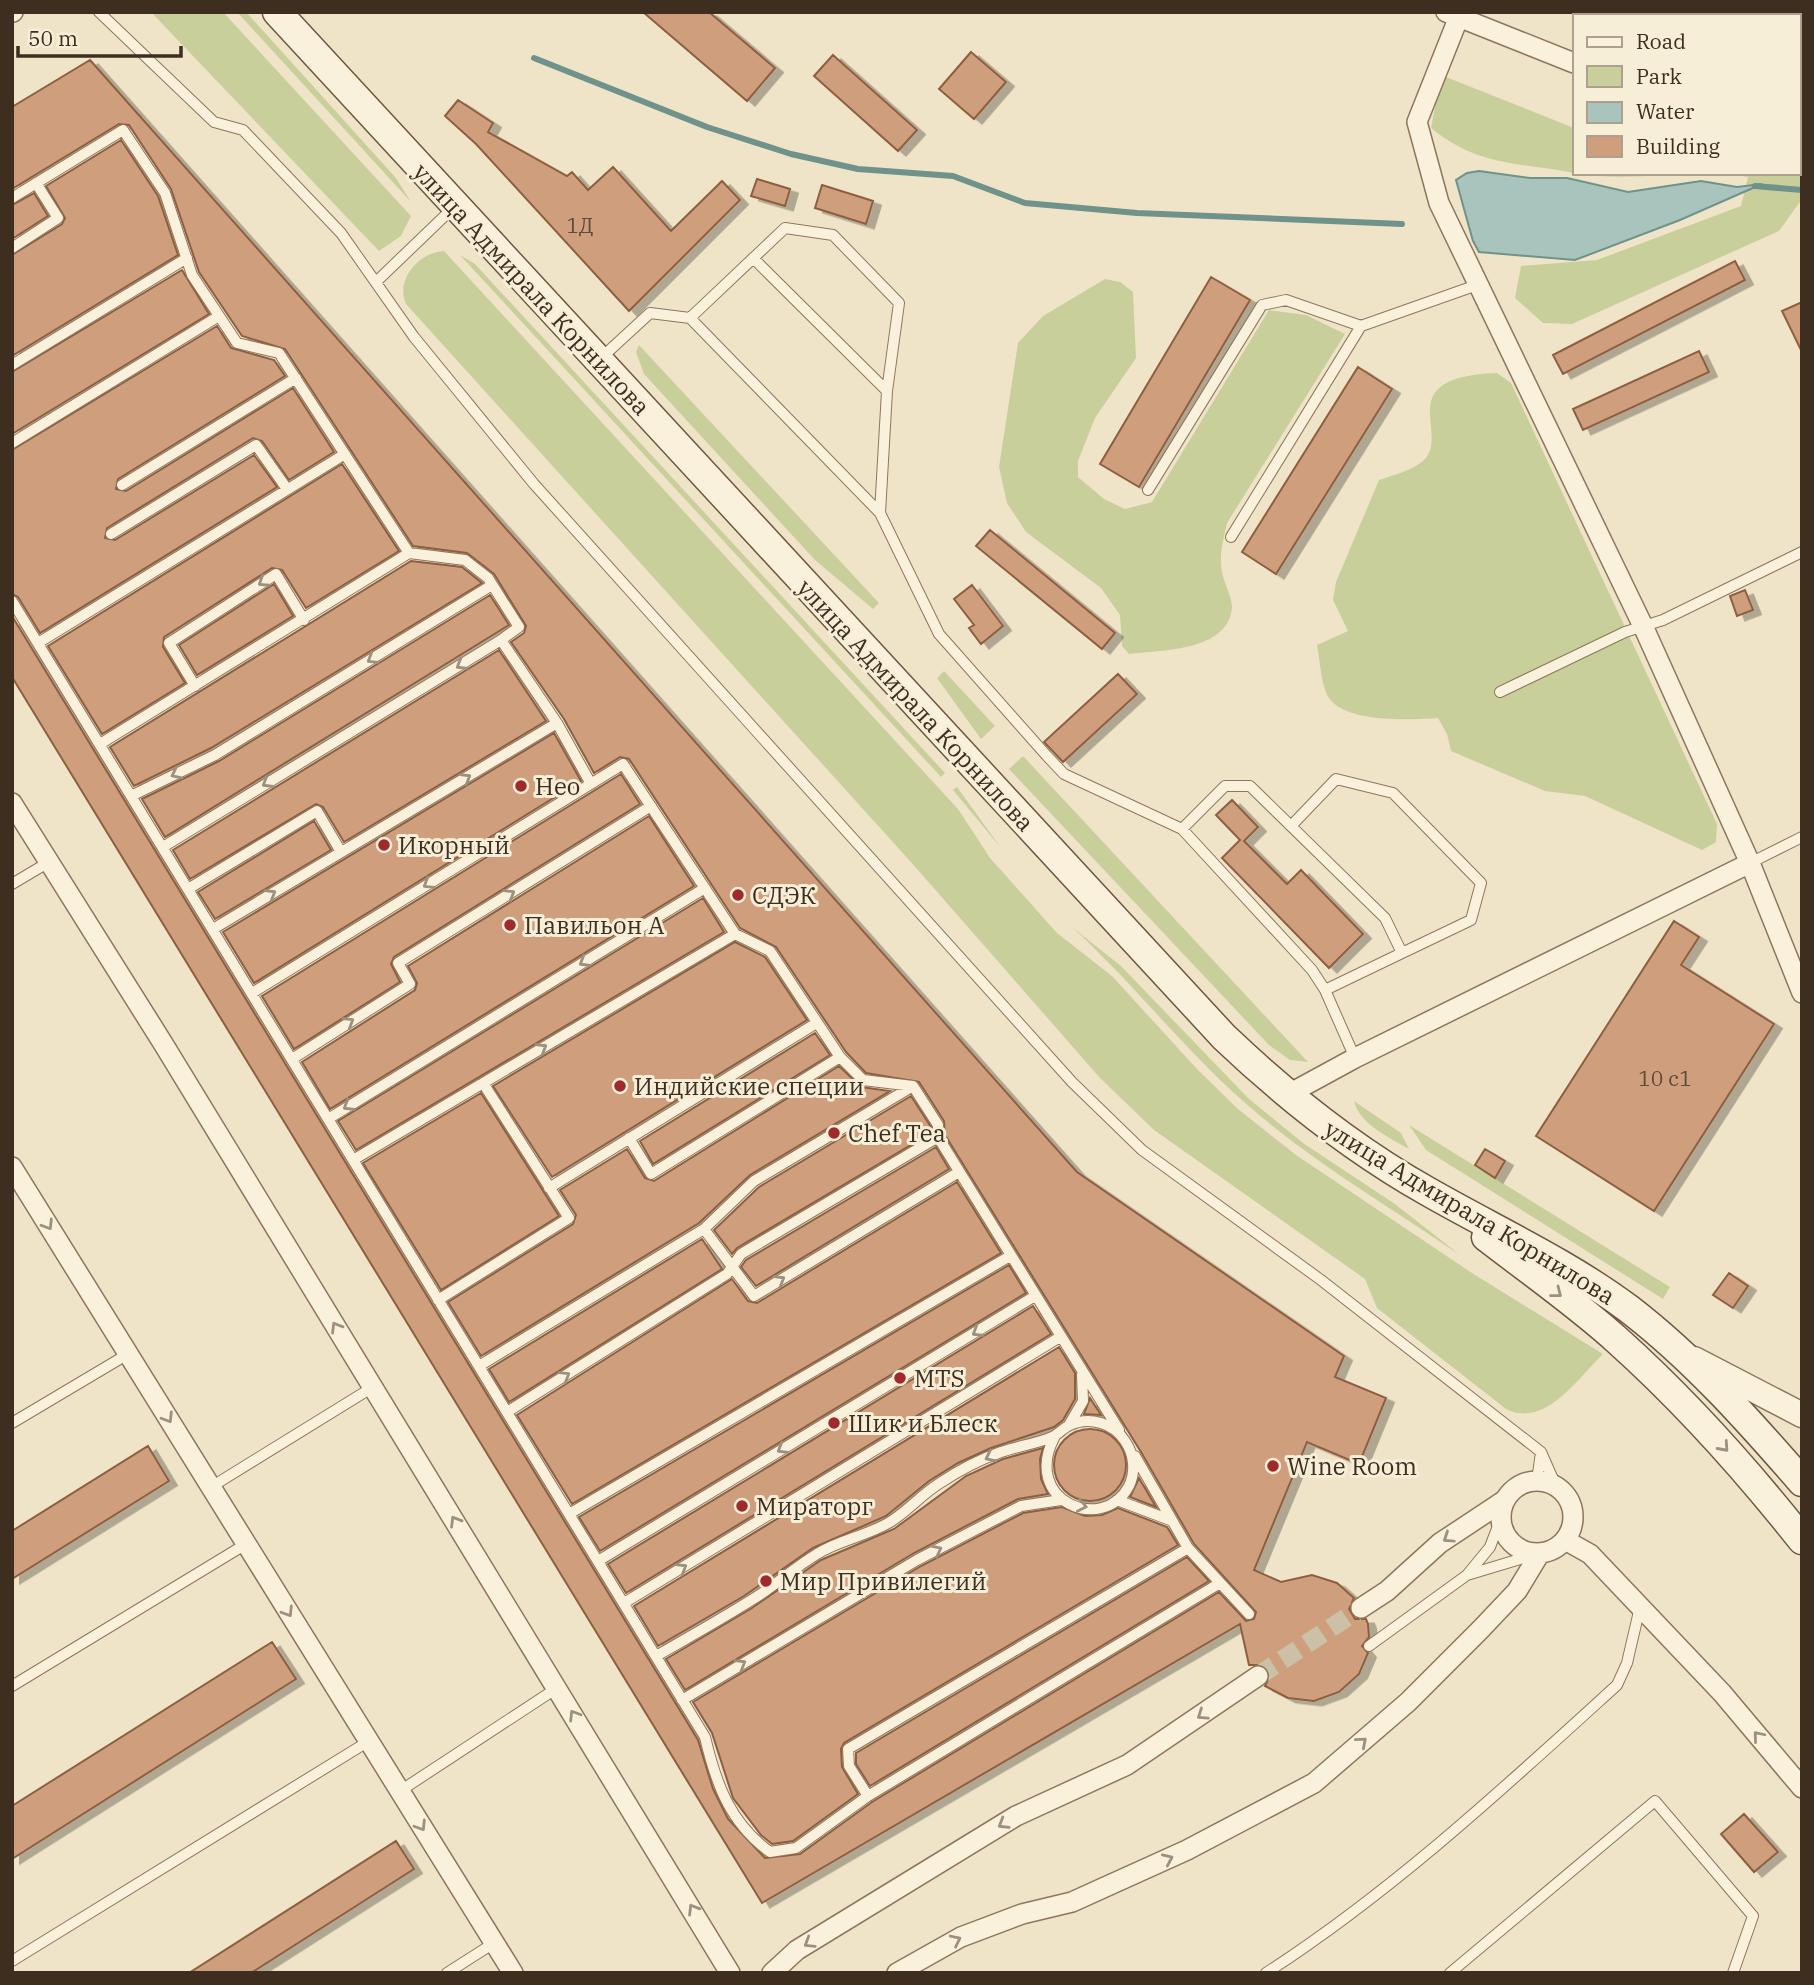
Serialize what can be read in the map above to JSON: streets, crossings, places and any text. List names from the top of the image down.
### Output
{
  "streets": {
    "main road": ["улица Адмирала Корнилова"]
  },
  "places": [
    "Нео",
    "Икорный",
    "СДЭК",
    "Павильон А",
    "Индийские специи",
    "Chef Tea",
    "MTS",
    "Шик и Блеск",
    "Wine Room",
    "Мираторг",
    "Мир Привилегий"
  ],
  "house_numbers": ["1Д", "10 с1"],
  "legend": [
    "Road",
    "Park",
    "Water",
    "Building"
  ],
  "scale_bar": "50 m"
}
